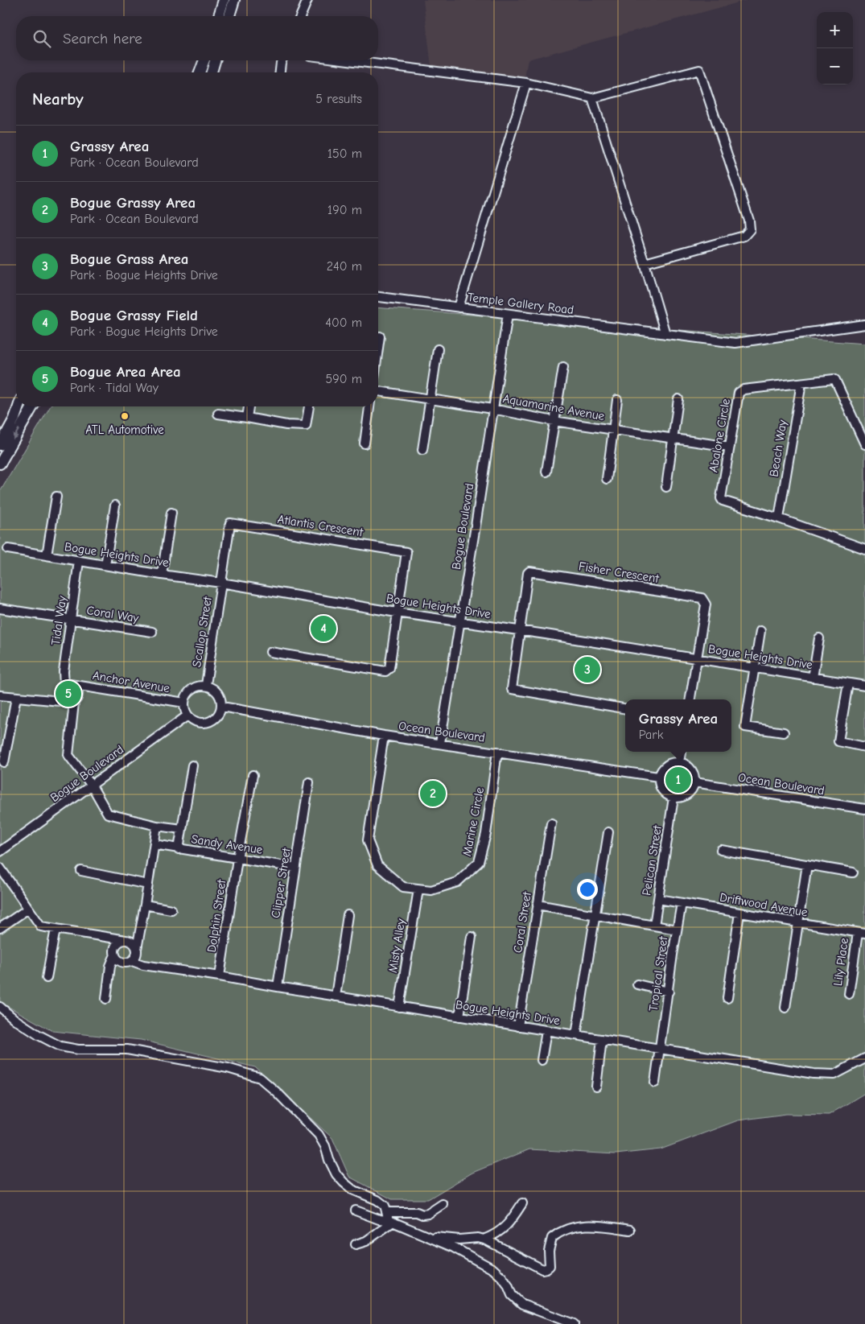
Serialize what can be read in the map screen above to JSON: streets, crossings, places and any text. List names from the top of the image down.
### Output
{
  "streets": {
    "street": [
      "Temple Gallery Road",
      "Aquamarine Avenue",
      "Abalone Circle",
      "Beach Way",
      "Atlantis Crescent",
      "Bogue Boulevard",
      "Bogue Heights Drive",
      "Fisher Crescent",
      "Coral Way",
      "Tidal Way",
      "Scallop Street",
      "Anchor Avenue",
      "Ocean Boulevard",
      "Marine Circle",
      "Sandy Avenue",
      "Pelican Street",
      "Clipper Street",
      "Driftwood Avenue",
      "Dolphin Street",
      "Coral Street",
      "Misty Alley",
      "Lily Place",
      "Tropical Street"
    ]
  },
  "crossings": [
    ["Temple Gallery Road", "Bogue Boulevard"],
    ["Aquamarine Avenue", "Abalone Circle"],
    ["Aquamarine Avenue", "Bogue Boulevard"],
    ["Abalone Circle", "Beach Way"],
    ["Atlantis Crescent", "Bogue Heights Drive"],
    ["Atlantis Crescent", "Scallop Street"],
    ["Bogue Boulevard", "Bogue Heights Drive"],
    ["Bogue Boulevard", "Scallop Street"],
    ["Bogue Boulevard", "Anchor Avenue"],
    ["Bogue Boulevard", "Ocean Boulevard"],
    ["Bogue Heights Drive", "Fisher Crescent"],
    ["Bogue Heights Drive", "Tidal Way"],
    ["Bogue Heights Drive", "Scallop Street"],
    ["Bogue Heights Drive", "Clipper Street"],
    ["Bogue Heights Drive", "Dolphin Street"],
    ["Bogue Heights Drive", "Coral Street"],
    ["Bogue Heights Drive", "Misty Alley"],
    ["Bogue Heights Drive", "Tropical Street"],
    ["Coral Way", "Tidal Way"],
    ["Tidal Way", "Anchor Avenue"],
    ["Scallop Street", "Anchor Avenue"],
    ["Scallop Street", "Ocean Boulevard"],
    ["Anchor Avenue", "Ocean Boulevard"],
    ["Ocean Boulevard", "Marine Circle"],
    ["Ocean Boulevard", "Pelican Street"],
    ["Marine Circle", "Misty Alley"],
    ["Sandy Avenue", "Clipper Street"],
    ["Sandy Avenue", "Dolphin Street"],
    ["Pelican Street", "Driftwood Avenue"],
    ["Driftwood Avenue", "Lily Place"],
    ["Driftwood Avenue", "Tropical Street"]
  ],
  "places": ["ATL Automotive"],
  "page": {
    "map_buttons": ["+", "−"],
    "search": "Search here",
    "heading": ["Nearby", "5 results"],
    "list": [
      {
        "mark": "1",
        "name": "Grassy Area",
        "note": "Park · Ocean Boulevard",
        "value": "150 m"
      },
      {
        "mark": "2",
        "name": "Bogue Grassy Area",
        "note": "Park · Ocean Boulevard",
        "value": "190 m"
      },
      {
        "mark": "3",
        "name": "Bogue Grass Area",
        "note": "Park · Bogue Heights Drive",
        "value": "240 m"
      },
      {
        "mark": "4",
        "name": "Bogue Grassy Field",
        "note": "Park · Bogue Heights Drive",
        "value": "400 m"
      },
      {
        "mark": "5",
        "name": "Bogue Area Area",
        "note": "Park · Tidal Way",
        "value": "590 m"
      }
    ],
    "pins": [
      "4",
      "3",
      "5",
      "1",
      "2"
    ],
    "popup": ["Grassy Area", "Park"]
  }
}
